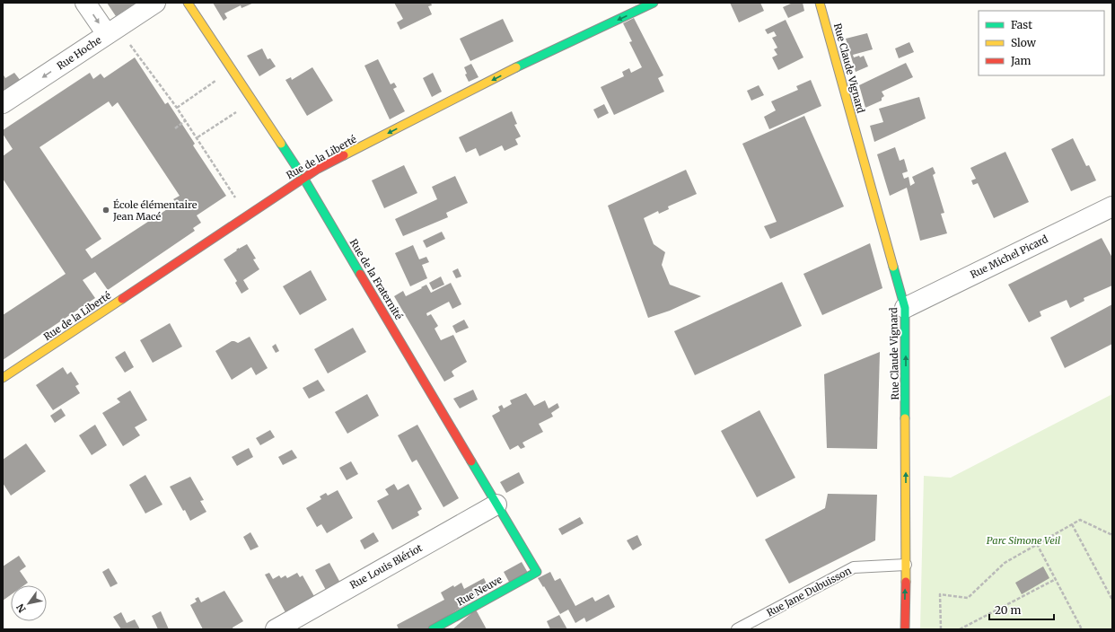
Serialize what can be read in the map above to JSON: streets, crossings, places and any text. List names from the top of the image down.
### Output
{
  "streets": {
    "street": [
      "Rue Hoche",
      "Rue Claude Vignard",
      "Rue de la Liberté",
      "Rue Michel Picard",
      "Rue de la Fraternité",
      "Rue Louis Blériot",
      "Rue Neuve"
    ],
    "lane": ["Rue Jane Dubuisson"]
  },
  "crossings": [
    ["Rue Claude Vignard", "Rue Michel Picard"],
    ["Rue Claude Vignard", "Rue Jane Dubuisson"],
    ["Rue de la Liberté", "Rue de la Fraternité"],
    ["Rue de la Fraternité", "Rue Louis Blériot"],
    ["Rue de la Fraternité", "Rue Neuve"]
  ],
  "one_way": ["Rue Hoche", "Rue Claude Vignard", "Rue de la Liberté"],
  "parks": ["Parc Simone Veil"],
  "places": ["École élémentaire Jean Macé"],
  "legend": ["Fast", "Slow", "Jam"],
  "scale_bar": "20 m",
  "north": "bottom left"
}
